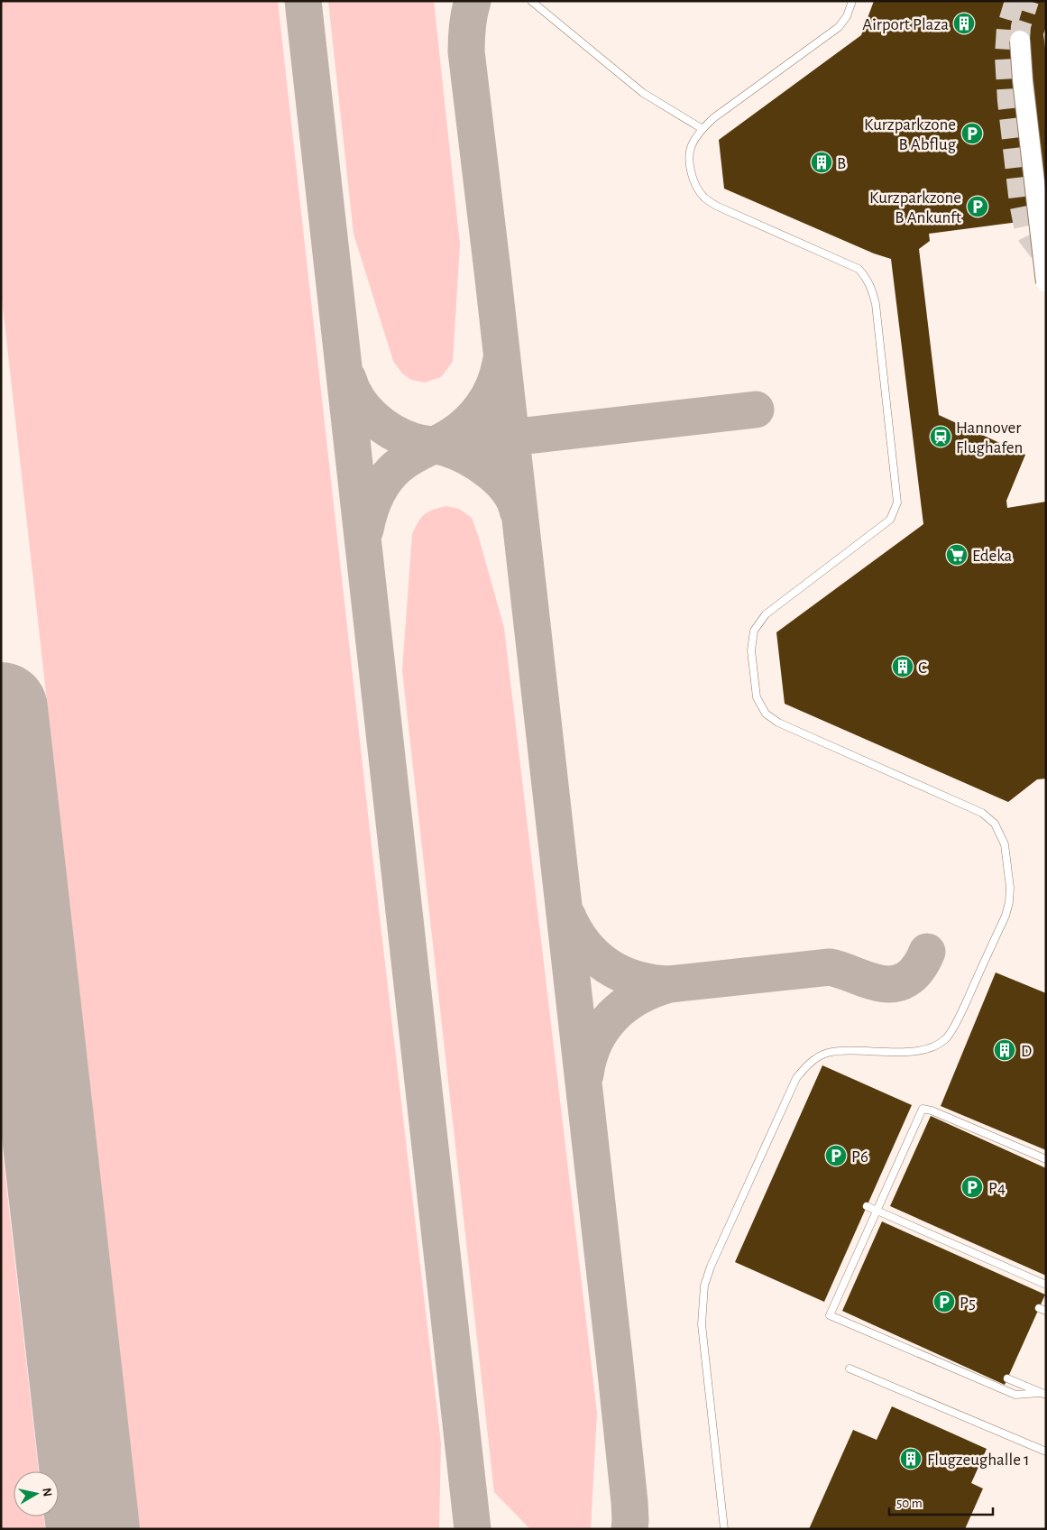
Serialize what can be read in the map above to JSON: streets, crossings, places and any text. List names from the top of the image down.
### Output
{
  "places": {
    "building": [
      "Airport Plaza",
      "B",
      "C",
      "D",
      "Flugzeughalle 1"
    ],
    "parking": [
      "Kurzparkzone B Abflug",
      "Kurzparkzone B Ankunft",
      "P6",
      "P4",
      "P5"
    ],
    "station": ["Hannover Flughafen"],
    "supermarket": ["Edeka"]
  },
  "scale_bar": "50 m",
  "north": "right"
}
